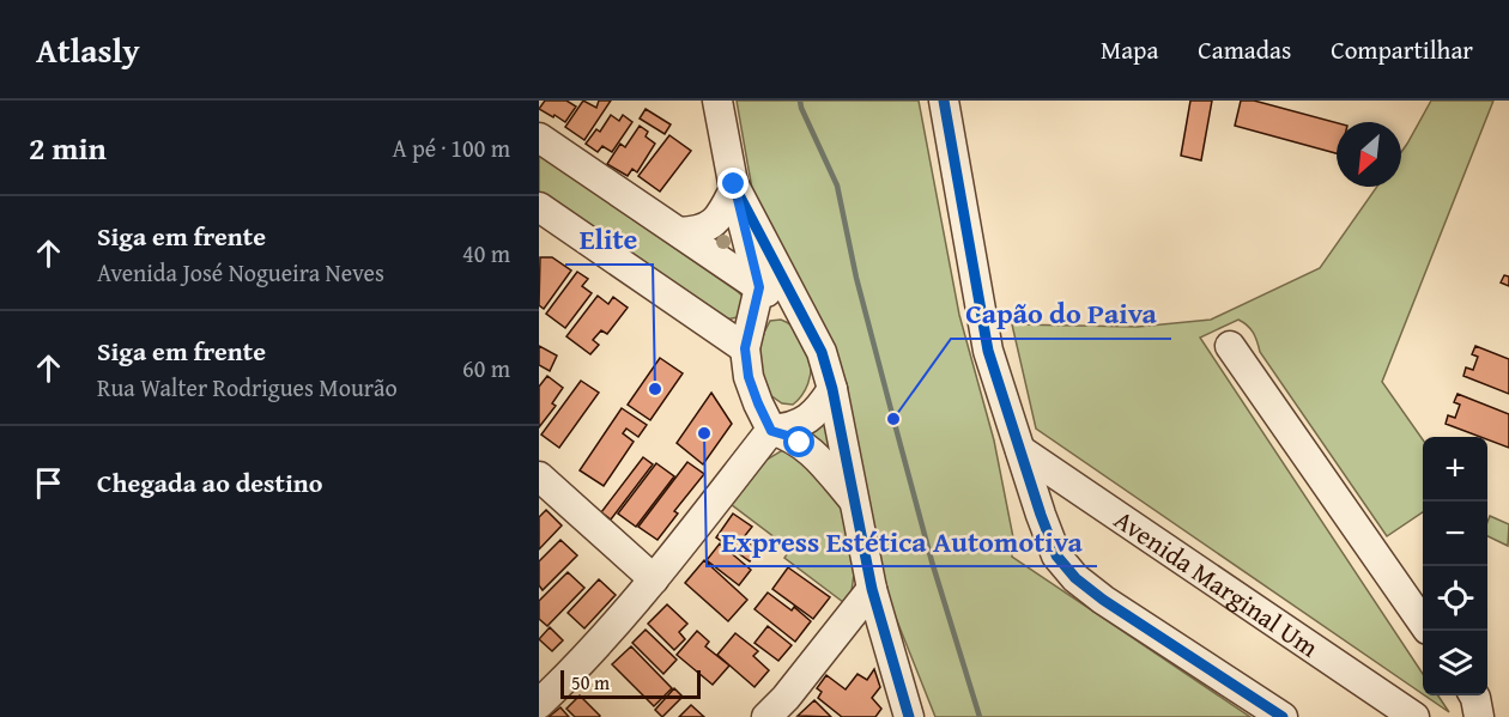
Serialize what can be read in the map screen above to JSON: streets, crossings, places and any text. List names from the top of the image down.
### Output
{
  "streets": {
    "street": ["Avenida Marginal Um"]
  },
  "places": ["Elite", "Capão do Paiva", "Express Estética Automotiva"],
  "scale_bar": "50 m",
  "north": "bottom left",
  "page": {
    "header": "Atlasly",
    "nav": ["Mapa", "Camadas", "Compartilhar"],
    "heading": ["2 min", "A pé · 100 m"],
    "list": [
      ["Siga em frente", "Avenida José Nogueira Neves", "40 m"],
      ["Siga em frente", "Rua Walter Rodrigues Mourão", "60 m"],
      "Chegada ao destino"
    ],
    "map_buttons": ["+", "−"],
    "scale": "50 m"
  }
}
